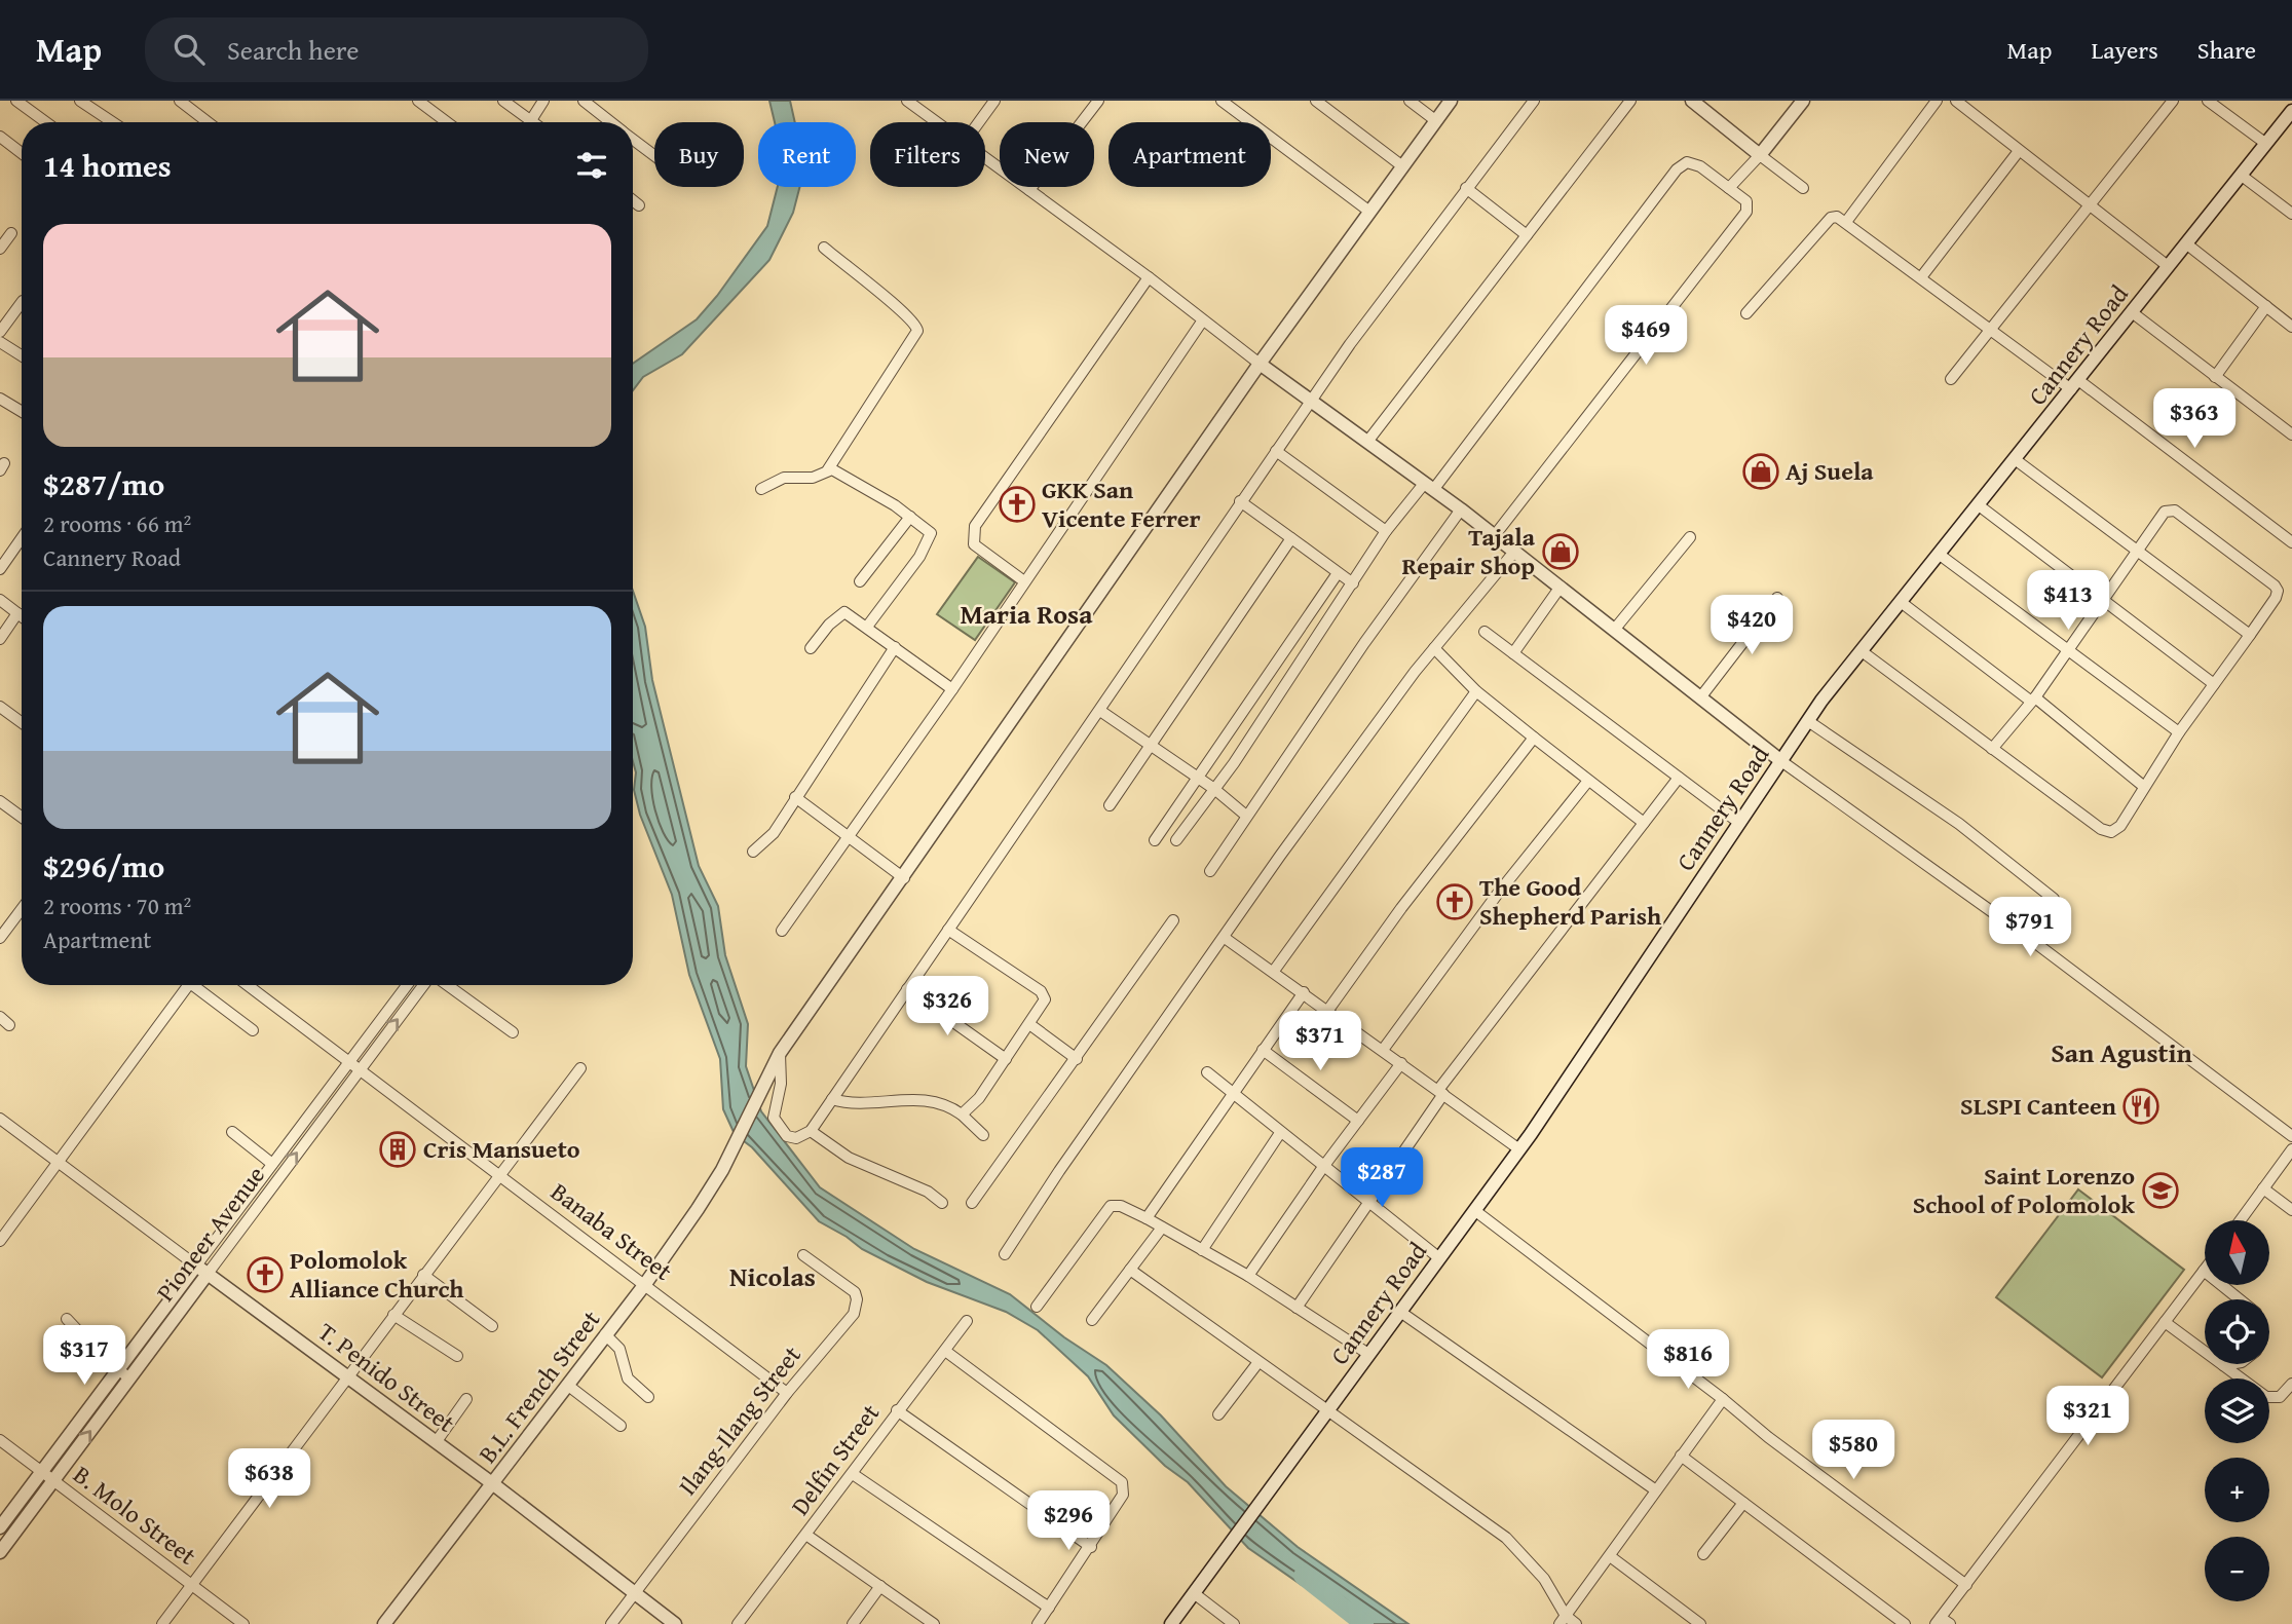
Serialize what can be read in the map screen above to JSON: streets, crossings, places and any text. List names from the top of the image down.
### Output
{
  "streets": {
    "street": [
      "Cannery Road",
      "Banaba Street",
      "Pioneer Avenue",
      "T. Penido Street",
      "B.L. French Street",
      "Ilang-Ilang Street",
      "Delfin Street",
      "B. Molo Street"
    ]
  },
  "crossings": [
    ["Banaba Street", "Pioneer Avenue"],
    ["Banaba Street", "B.L. French Street"],
    ["Banaba Street", "Ilang-Ilang Street"],
    ["Pioneer Avenue", "T. Penido Street"],
    ["Pioneer Avenue", "B. Molo Street"],
    ["T. Penido Street", "B.L. French Street"],
    ["T. Penido Street", "Ilang-Ilang Street"]
  ],
  "districts": ["Maria Rosa", "San Agustin", "Nicolas"],
  "places": {
    "shop": ["Aj Suela", "Tajala Repair Shop"],
    "church": ["GKK San Vicente Ferrer", "The Good Shepherd Parish", "Polomolok Alliance Church"],
    "restaurant": ["SLSPI Canteen"],
    "building": ["Cris Mansueto"],
    "school or university": ["Saint Lorenzo School of Polomolok"]
  },
  "north": "top",
  "page": {
    "header": "Map",
    "search": "Search here",
    "nav": ["Map", "Layers", "Share"],
    "chip": [
      "Buy",
      "Rent",
      "Filters",
      "New",
      "Apartment"
    ],
    "heading": "14 homes",
    "list": [
      {
        "name": "$287/mo",
        "note": "2 rooms · 66 m² · Cannery Road"
      },
      {
        "name": "$296/mo",
        "note": "2 rooms · 70 m² · Apartment"
      }
    ],
    "price": [
      "$469",
      "$363",
      "$413",
      "$420",
      "$791",
      "$326",
      "$371",
      "$287",
      "$317",
      "$816",
      "$321",
      "$580",
      "$638",
      "$296"
    ],
    "map_buttons": ["+", "−"]
  }
}
